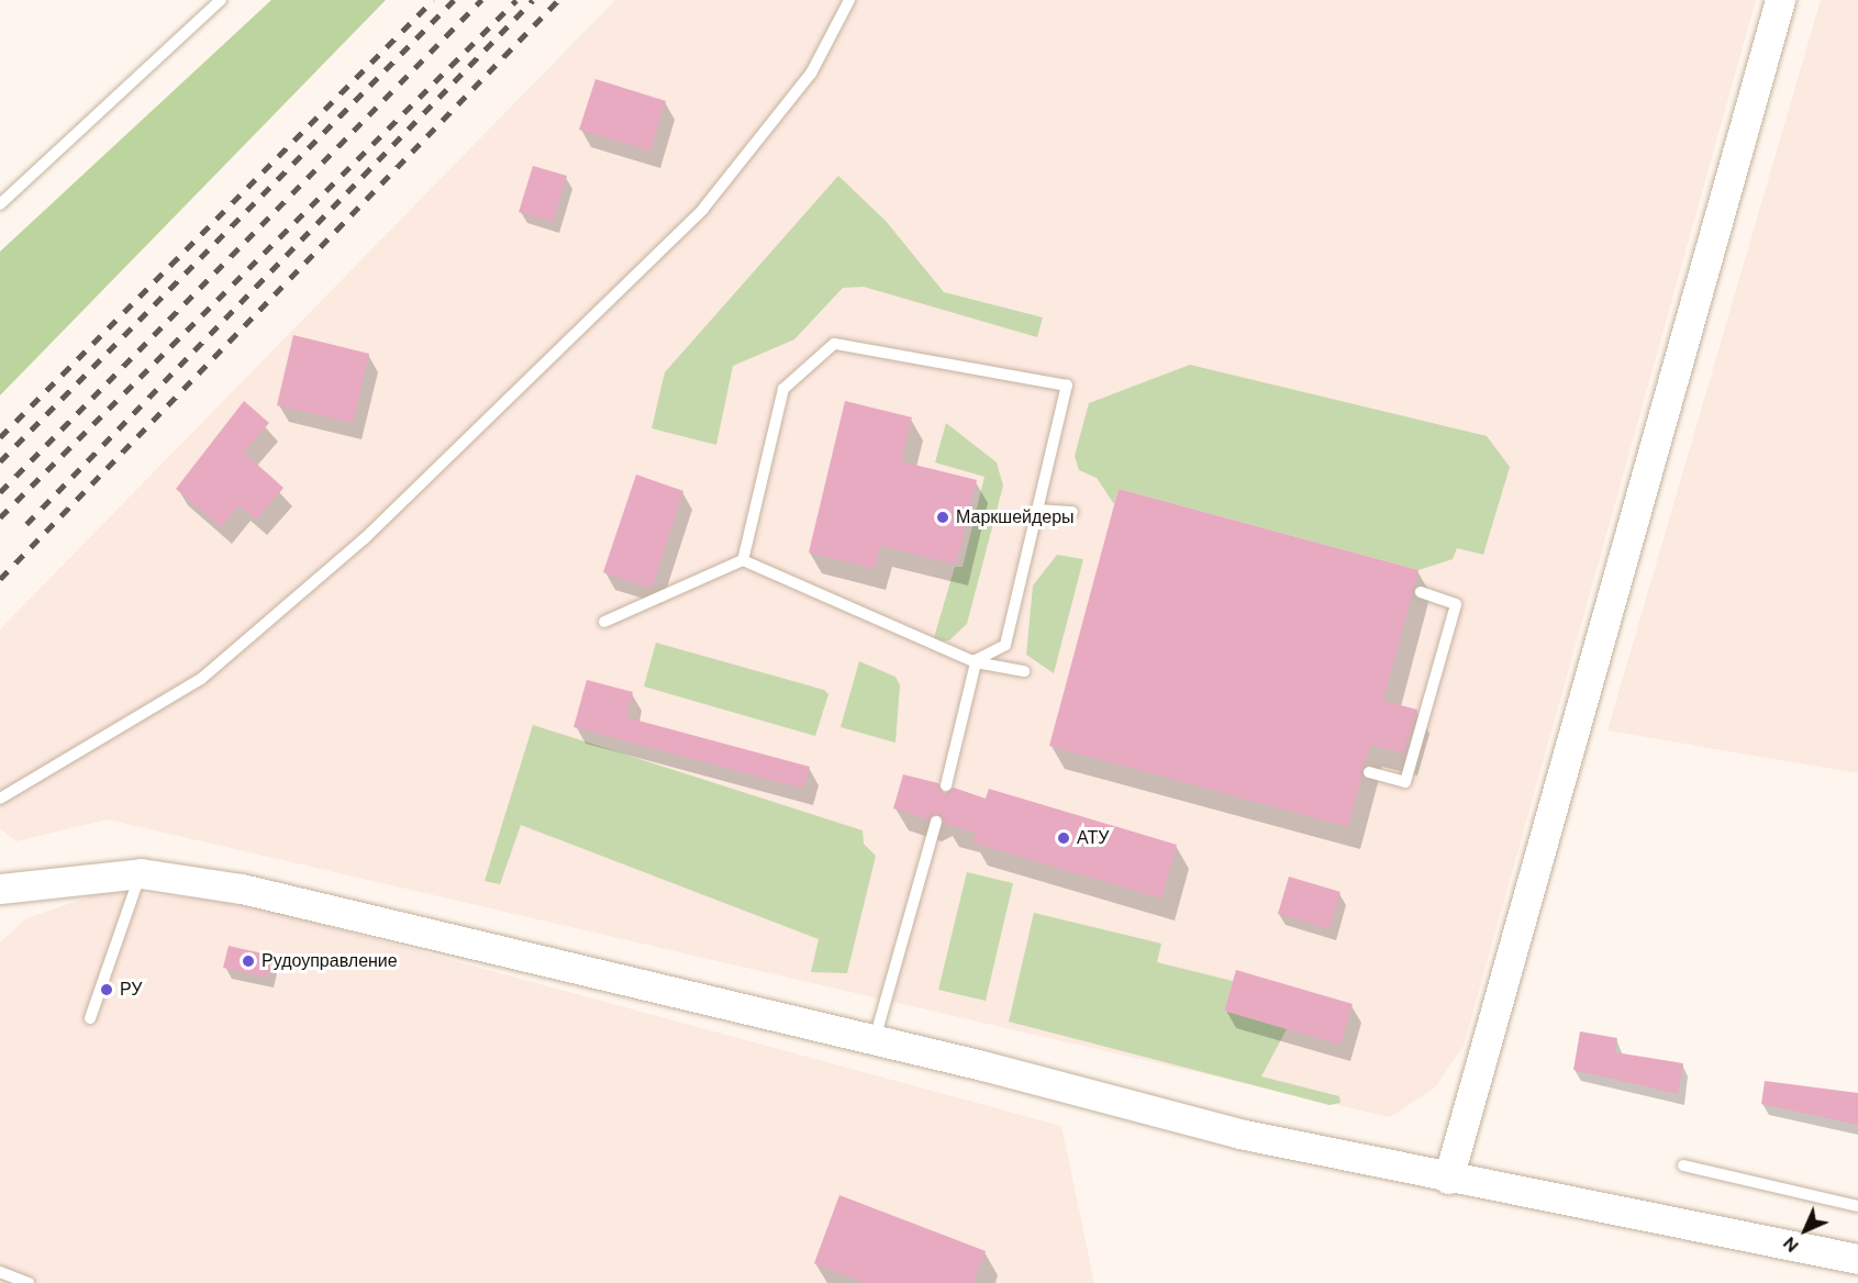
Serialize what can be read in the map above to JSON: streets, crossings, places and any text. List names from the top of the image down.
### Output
{
  "places": [
    "Маркшейдеры",
    "АТУ",
    "Рудоуправление",
    "РУ"
  ],
  "north": "bottom left"
}
